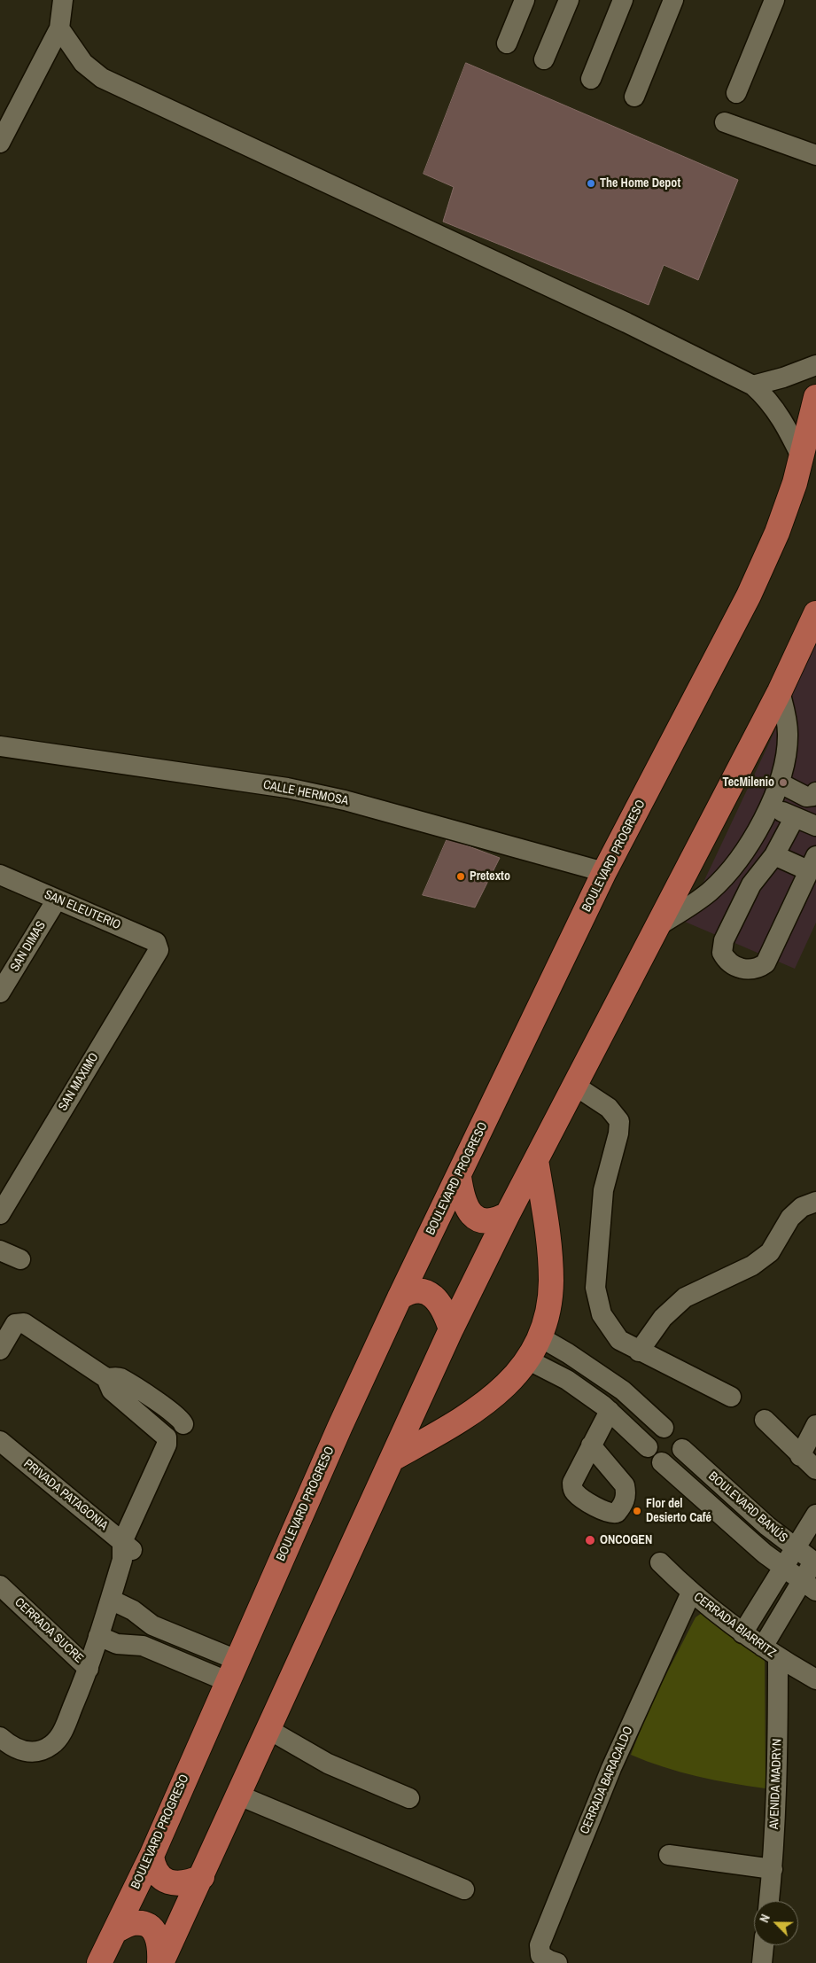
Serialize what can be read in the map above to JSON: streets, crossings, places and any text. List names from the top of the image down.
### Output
{
  "streets": {
    "main road": ["BOULEVARD PROGRESO"],
    "street": [
      "CALLE HERMOSA",
      "SAN ELEUTERIO",
      "SAN DIMAS",
      "SAN MAXIMO",
      "PRIVADA PATAGONIA",
      "BOULEVARD BANÚS",
      "CERRADA BIARRITZ",
      "CERRADA SUCRE",
      "CERRADA BARACALDO",
      "AVENIDA MADRYN"
    ]
  },
  "crossings": [
    ["CALLE HERMOSA", "BOULEVARD PROGRESO"],
    ["SAN ELEUTERIO", "SAN DIMAS"],
    ["SAN ELEUTERIO", "SAN MAXIMO"],
    ["CERRADA BIARRITZ", "CERRADA BARACALDO"],
    ["CERRADA BIARRITZ", "AVENIDA MADRYN"]
  ],
  "places": [
    "The Home Depot",
    "TecMilenio",
    "Pretexto",
    "Flor del Desierto Café",
    "ONCOGEN"
  ],
  "north": "top left"
}
